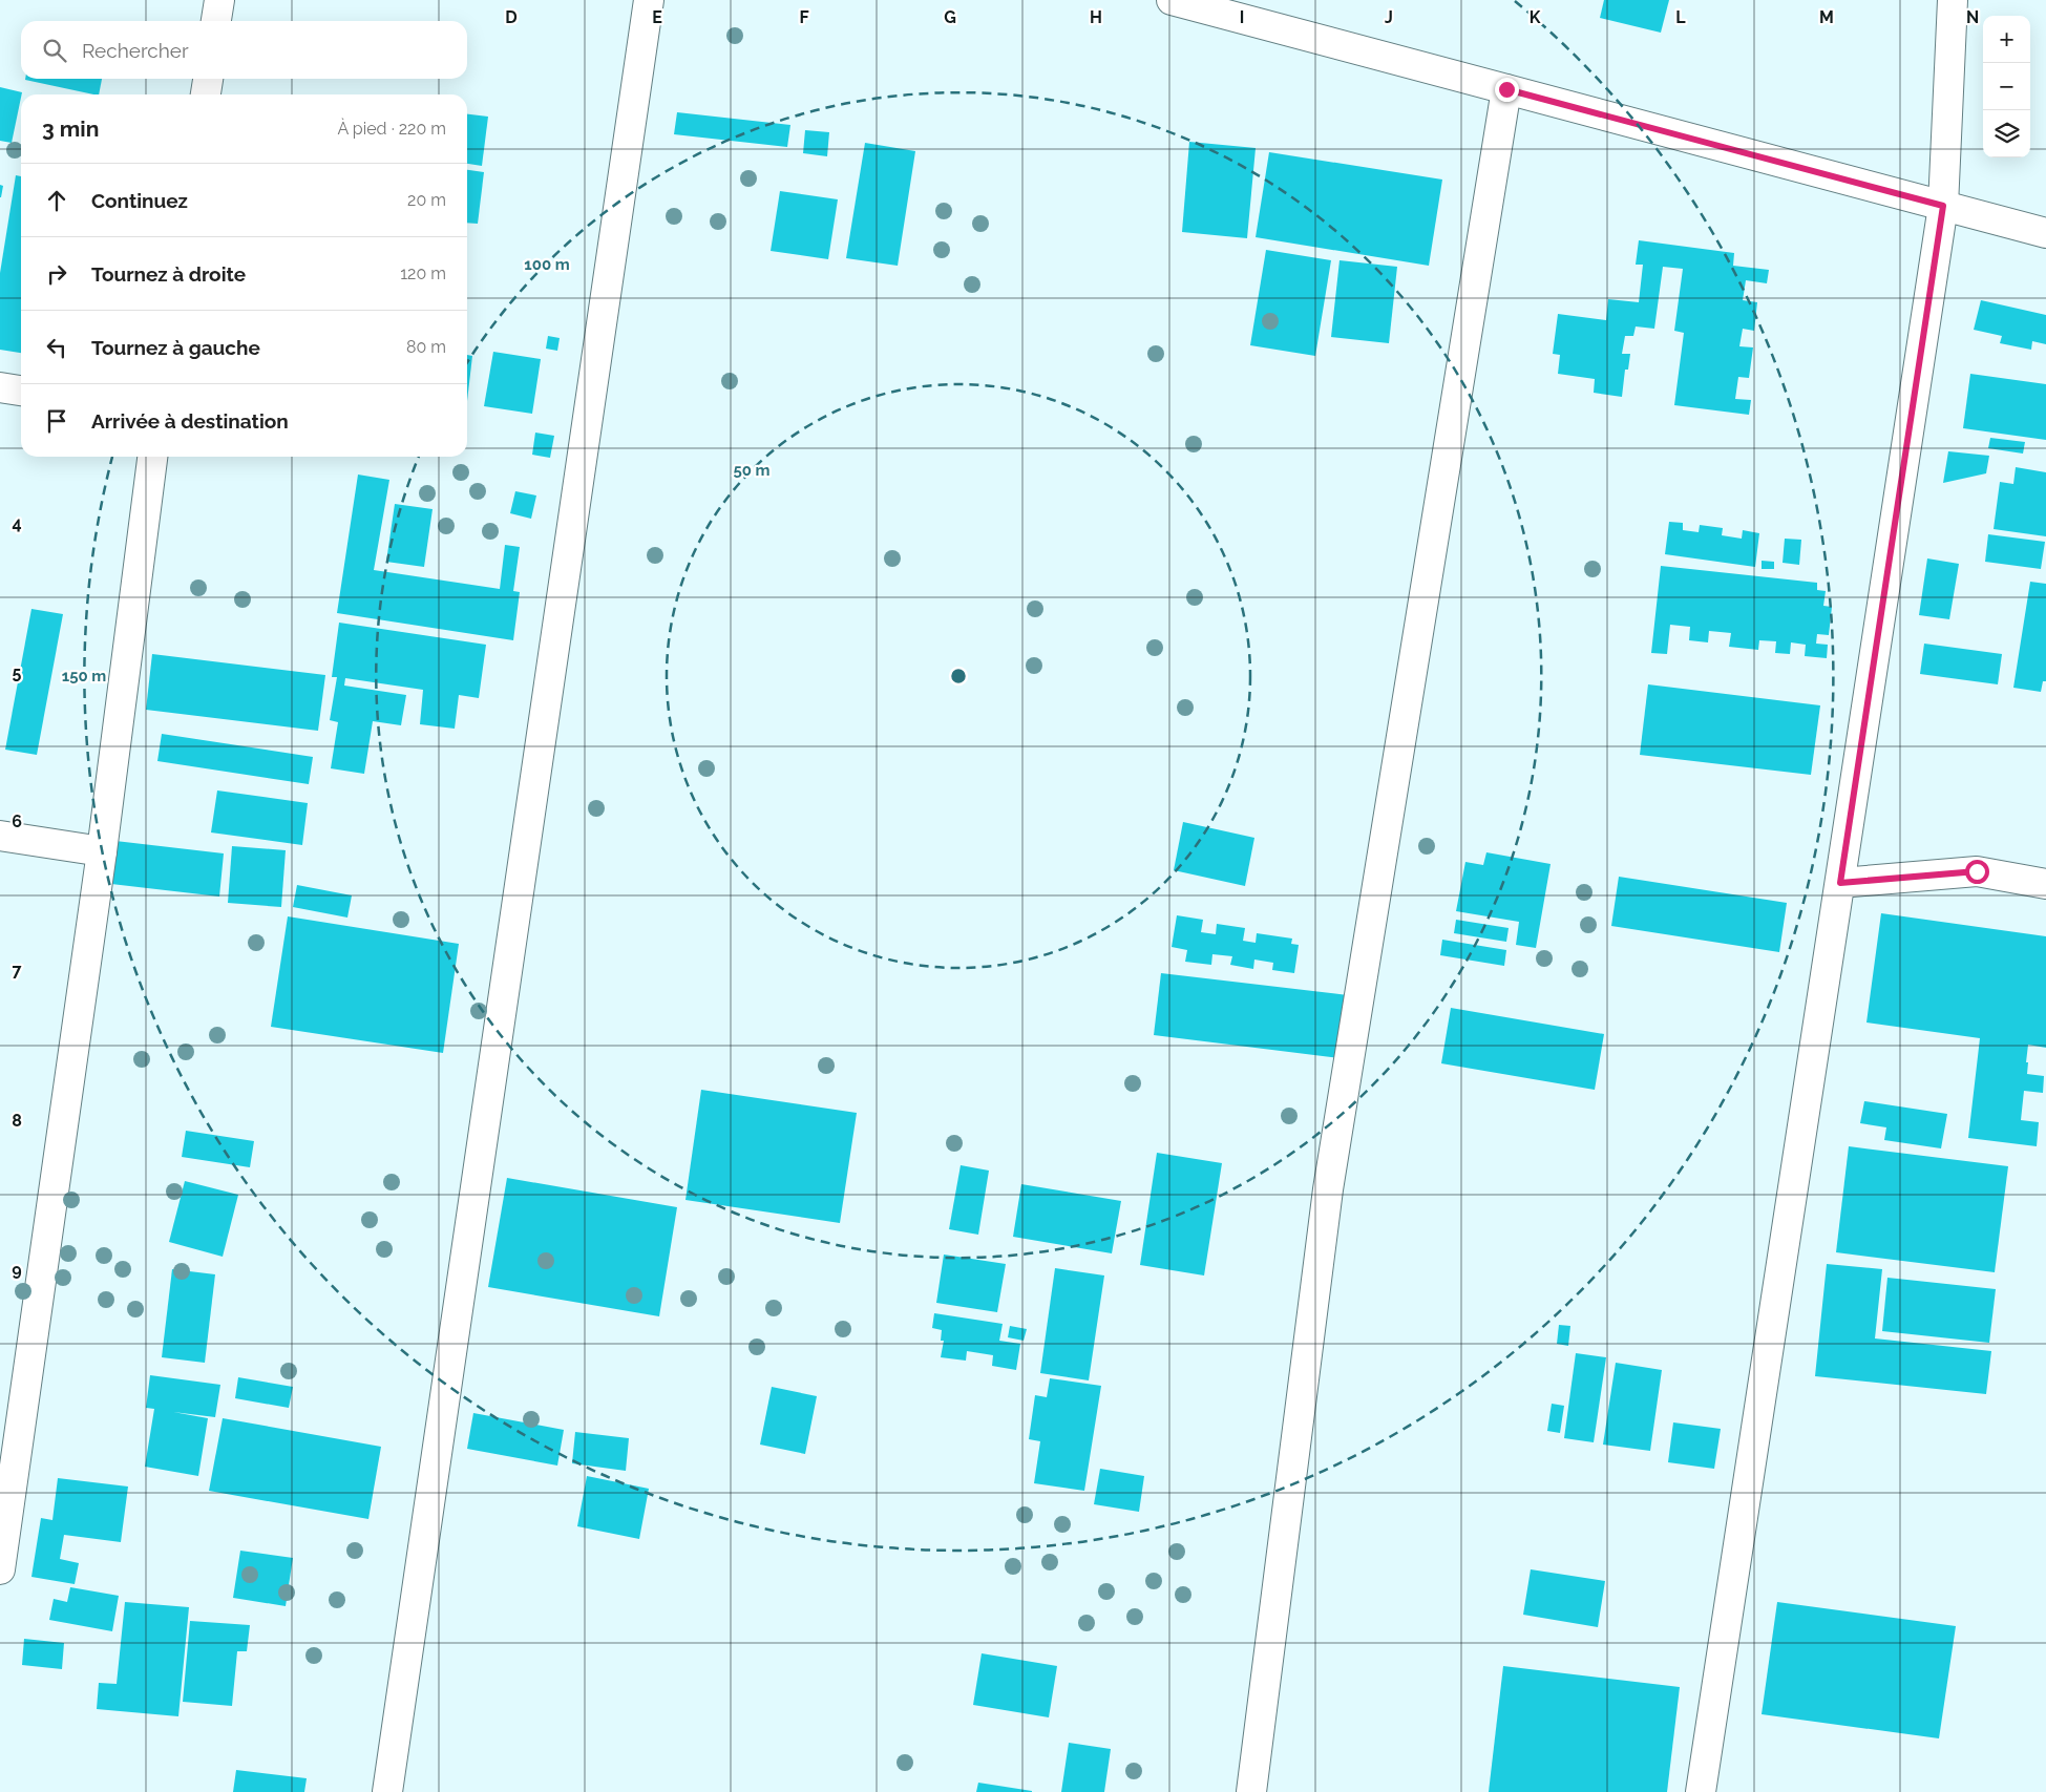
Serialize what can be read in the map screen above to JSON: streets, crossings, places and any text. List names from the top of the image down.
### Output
{
  "page": {
    "map_buttons": ["+", "−"],
    "search": "Rechercher",
    "heading": ["3 min", "À pied · 220 m"],
    "list": [
      ["Continuez", "20 m"],
      ["Tournez à droite", "120 m"],
      ["Tournez à gauche", "80 m"],
      "Arrivée à destination"
    ]
  },
  "grid": {
    "columns": [
      "D",
      "E",
      "F",
      "G",
      "H",
      "I",
      "J",
      "K",
      "L",
      "M",
      "N"
    ],
    "rows": [
      "4",
      "5",
      "6",
      "7",
      "8",
      "9"
    ]
  },
  "rings": ["100 m", "50 m", "150 m"]
}
